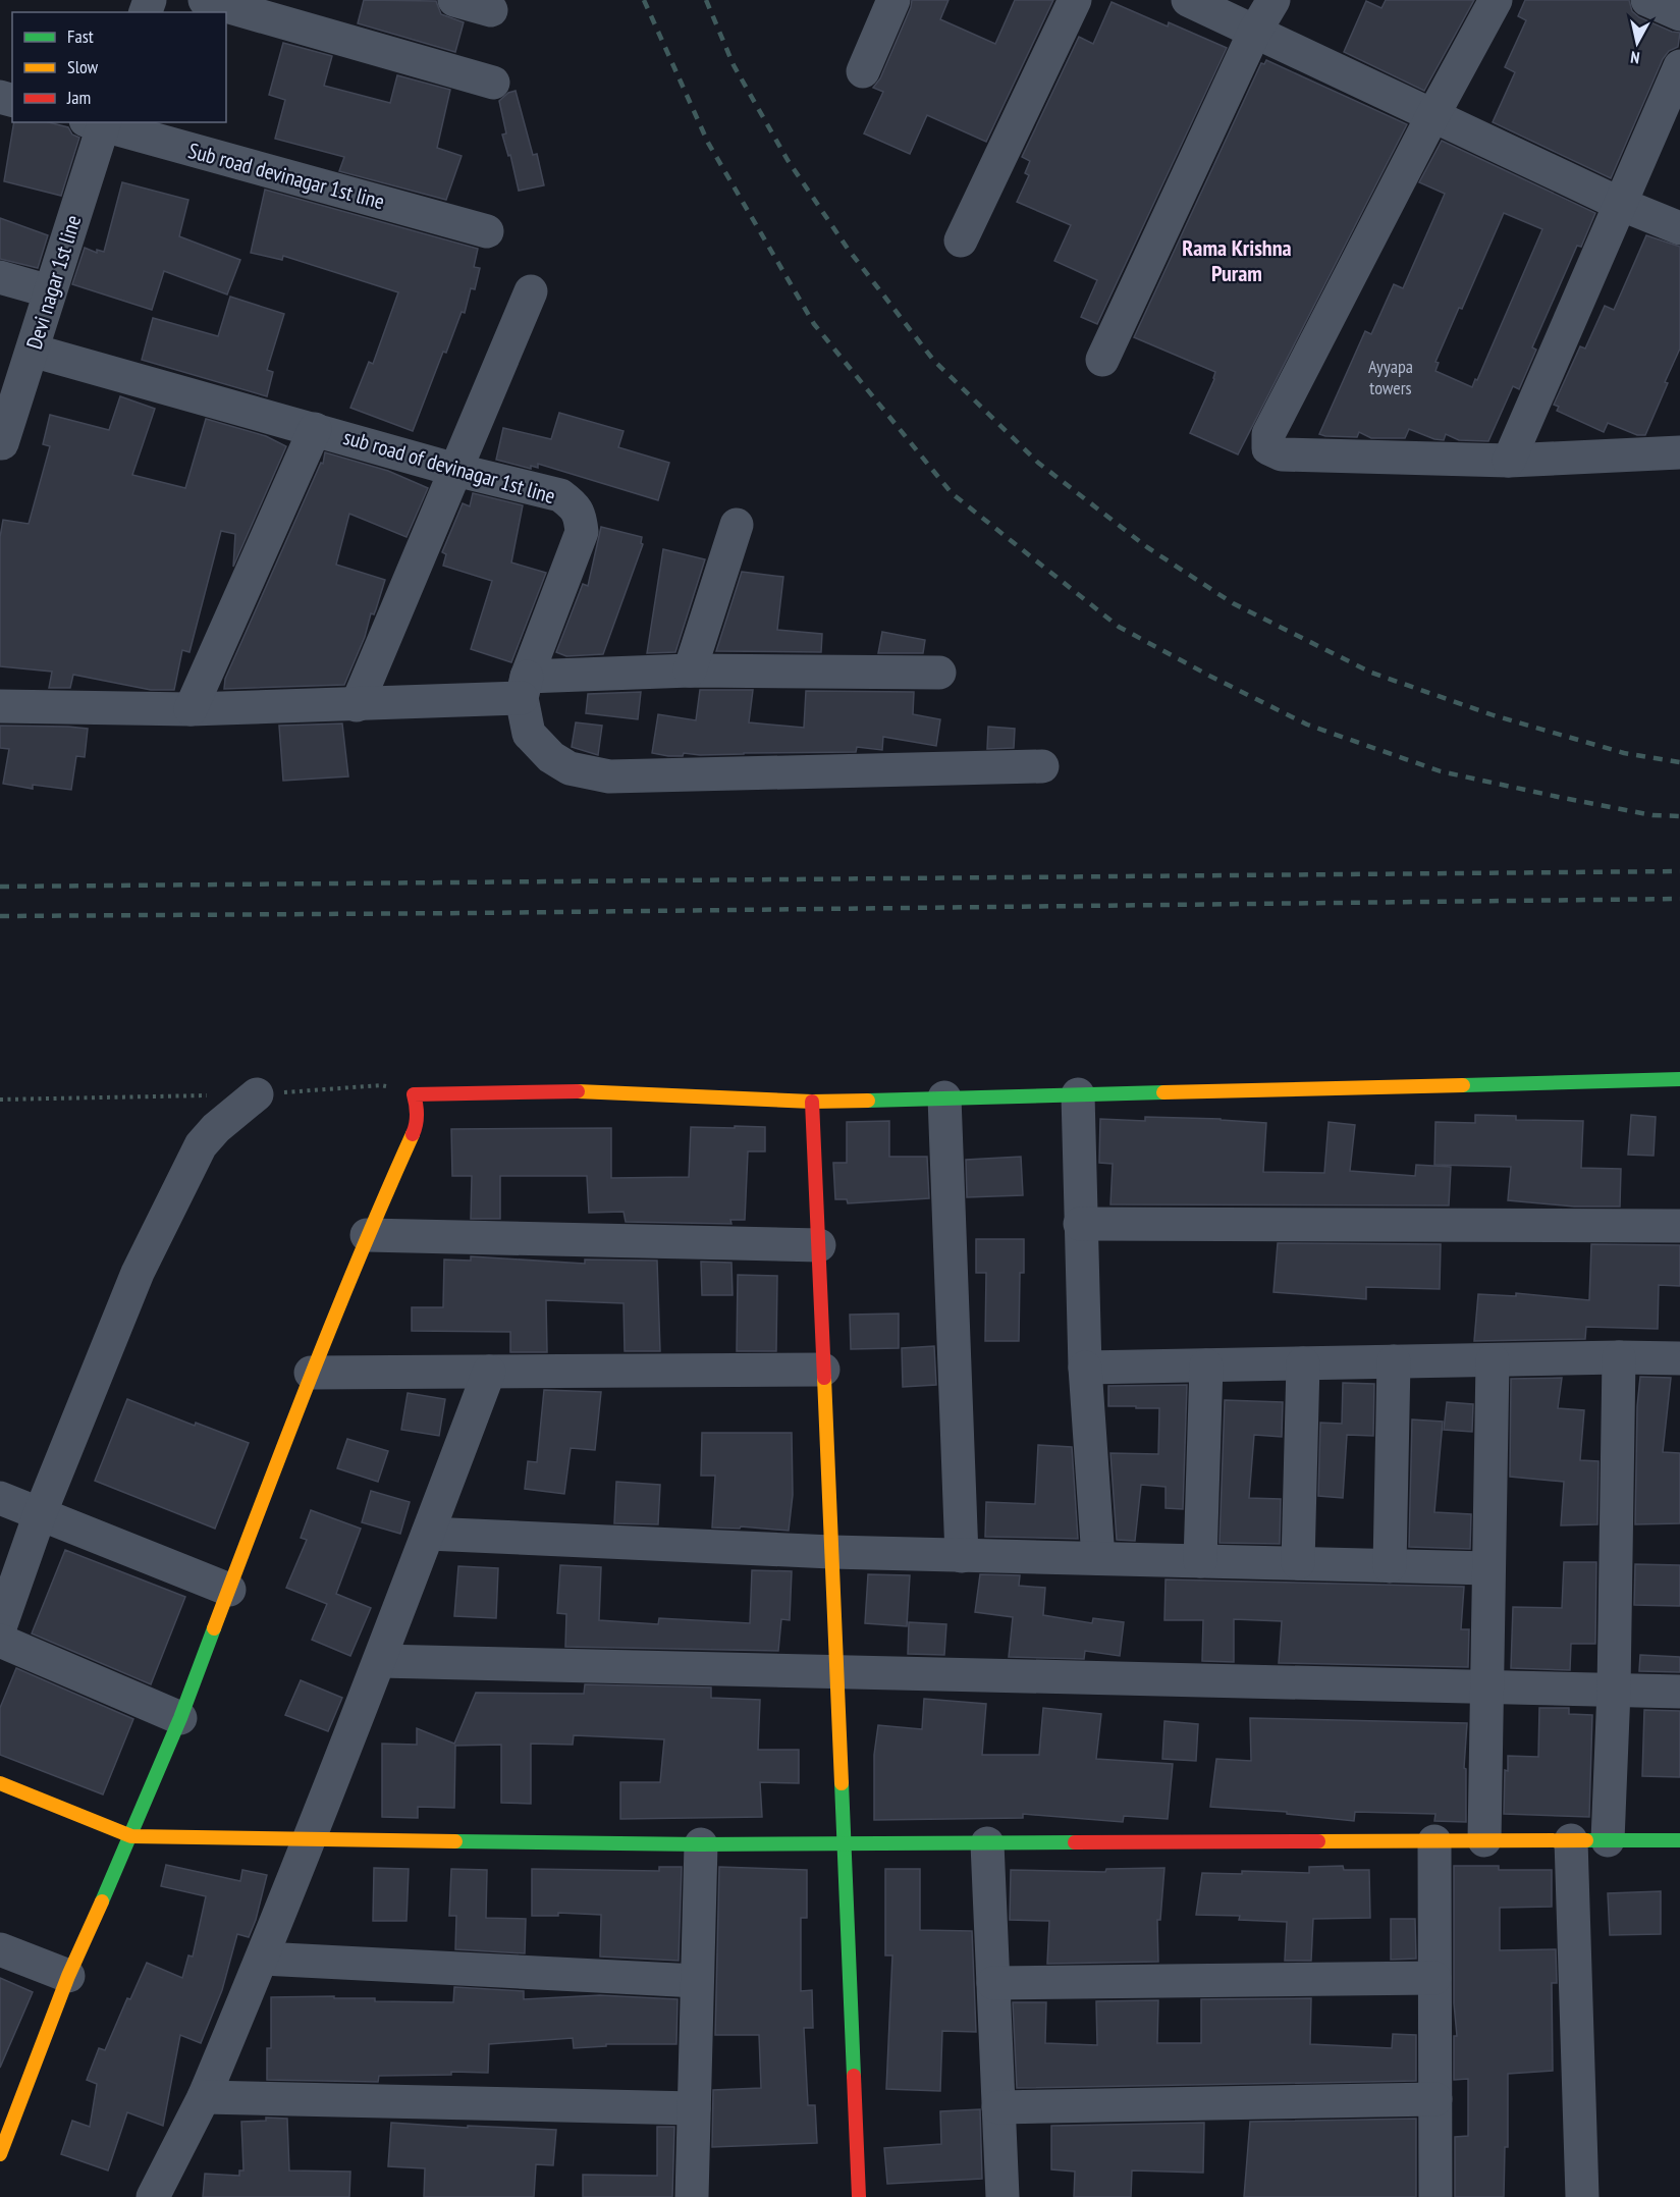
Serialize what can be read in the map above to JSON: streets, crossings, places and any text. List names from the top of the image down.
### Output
{
  "streets": {
    "street": ["Sub road devinagar 1st line", "Devi nagar 1st line", "sub road of devinagar 1st line"]
  },
  "crossings": [
    ["Sub road devinagar 1st line", "Devi nagar 1st line"],
    ["Devi nagar 1st line", "sub road of devinagar 1st line"]
  ],
  "districts": ["Rama Krishna Puram"],
  "house_numbers": ["Ayyapa towers"],
  "legend": ["Fast", "Slow", "Jam"],
  "north": "bottom"
}
